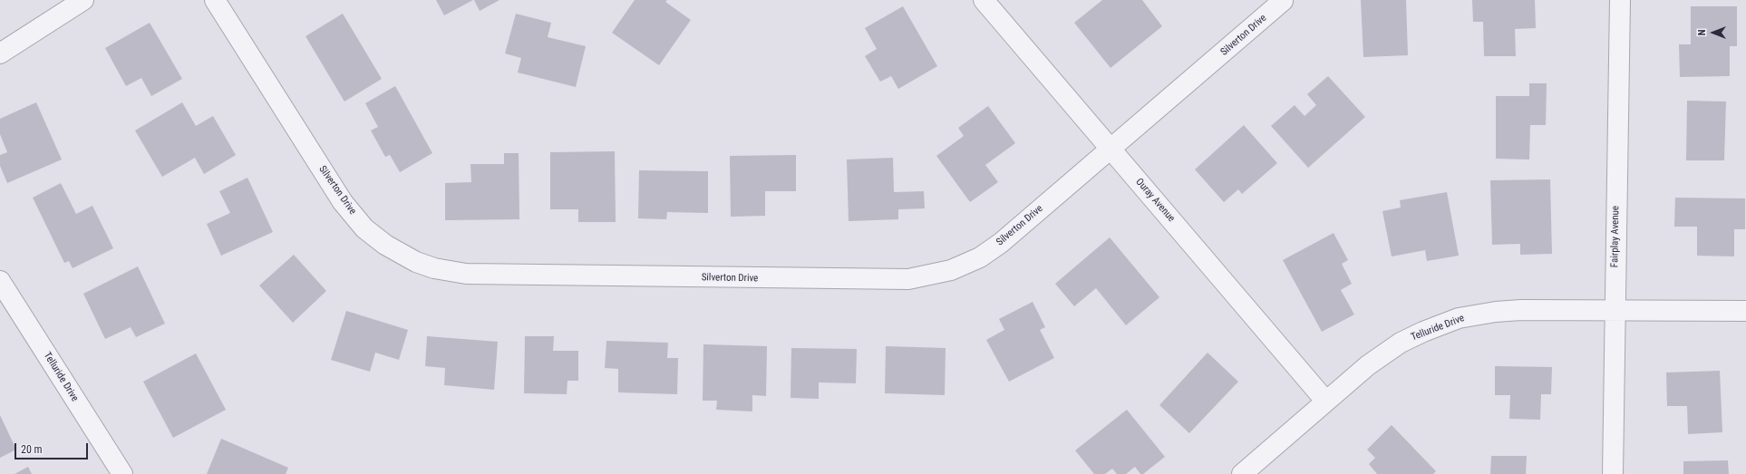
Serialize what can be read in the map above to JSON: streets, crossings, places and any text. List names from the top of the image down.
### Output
{
  "streets": {
    "street": [
      "Silverton Drive",
      "Ouray Avenue",
      "Fairplay Avenue",
      "Telluride Drive"
    ]
  },
  "crossings": [
    ["Silverton Drive", "Ouray Avenue"],
    ["Ouray Avenue", "Telluride Drive"],
    ["Fairplay Avenue", "Telluride Drive"]
  ],
  "scale_bar": "20 m",
  "north": "left"
}
